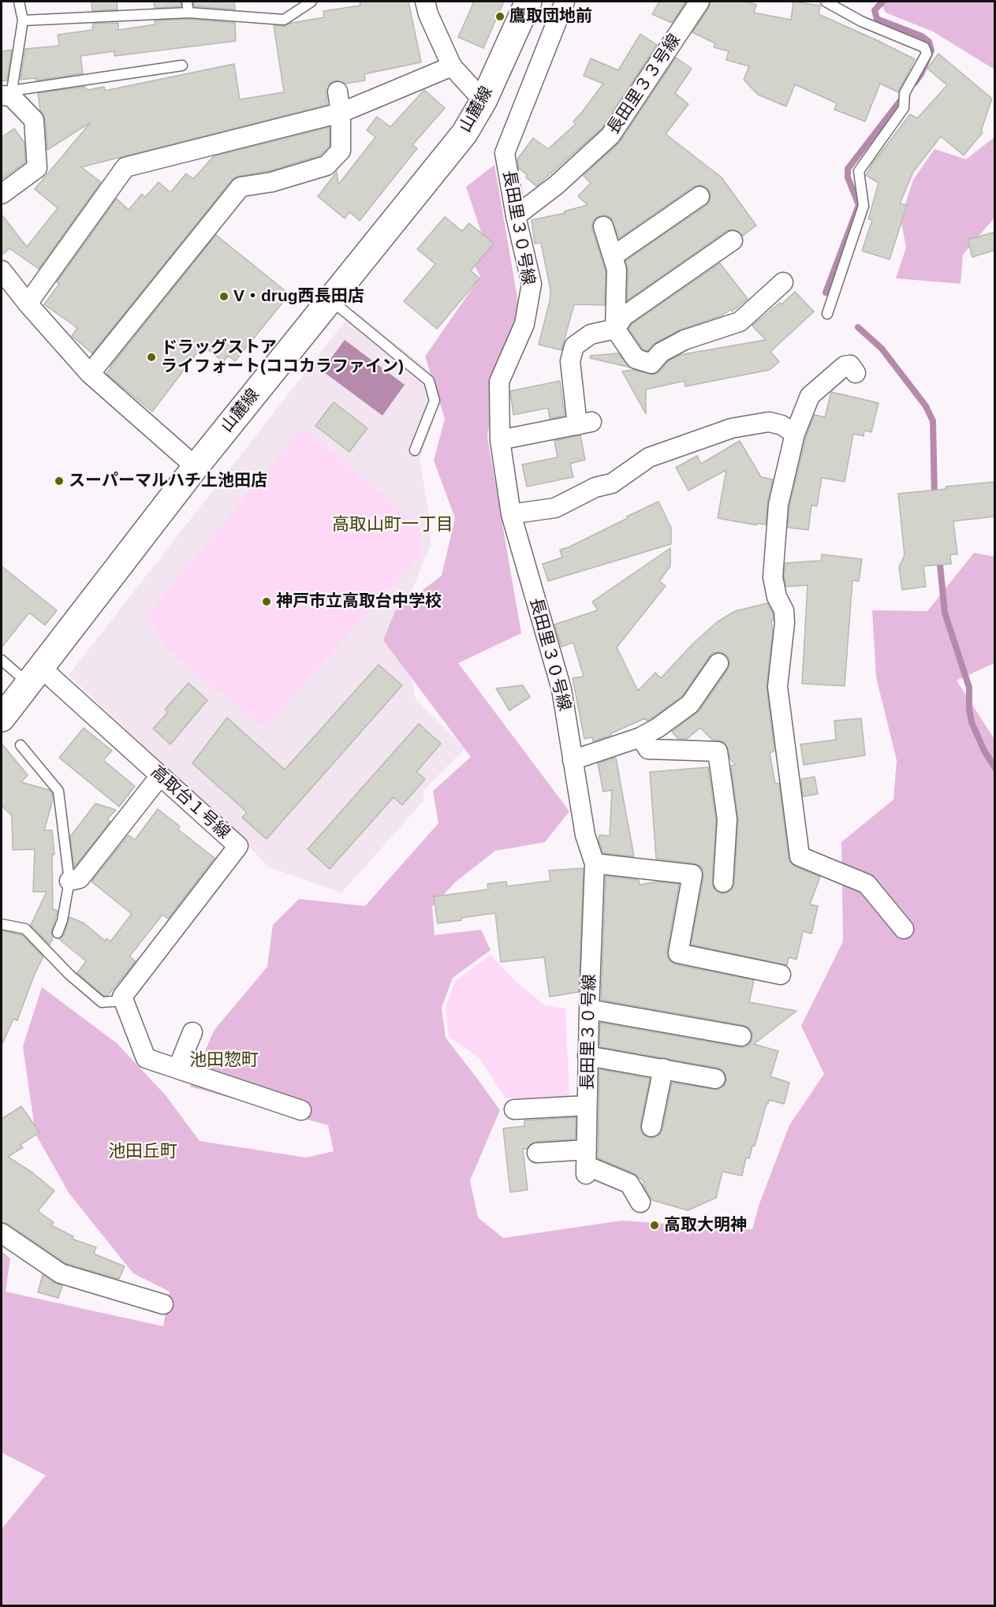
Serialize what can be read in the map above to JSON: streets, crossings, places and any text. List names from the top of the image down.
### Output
{
  "streets": {
    "main road": ["山麓線"],
    "street": ["長田里３３号線", "長田里３０号線", "高取台１号線"]
  },
  "crossings": [
    ["長田里３３号線", "長田里３０号線"],
    ["山麓線", "高取台１号線"]
  ],
  "districts": ["高取山町一丁目", "池田惣町", "池田丘町"],
  "places": [
    "鷹取団地前",
    "V・drug西長田店",
    "ドラッグストア ライフォート(ココカラファイン)",
    "スーパーマルハチ上池田店",
    "神戸市立高取台中学校",
    "高取大明神"
  ]
}
